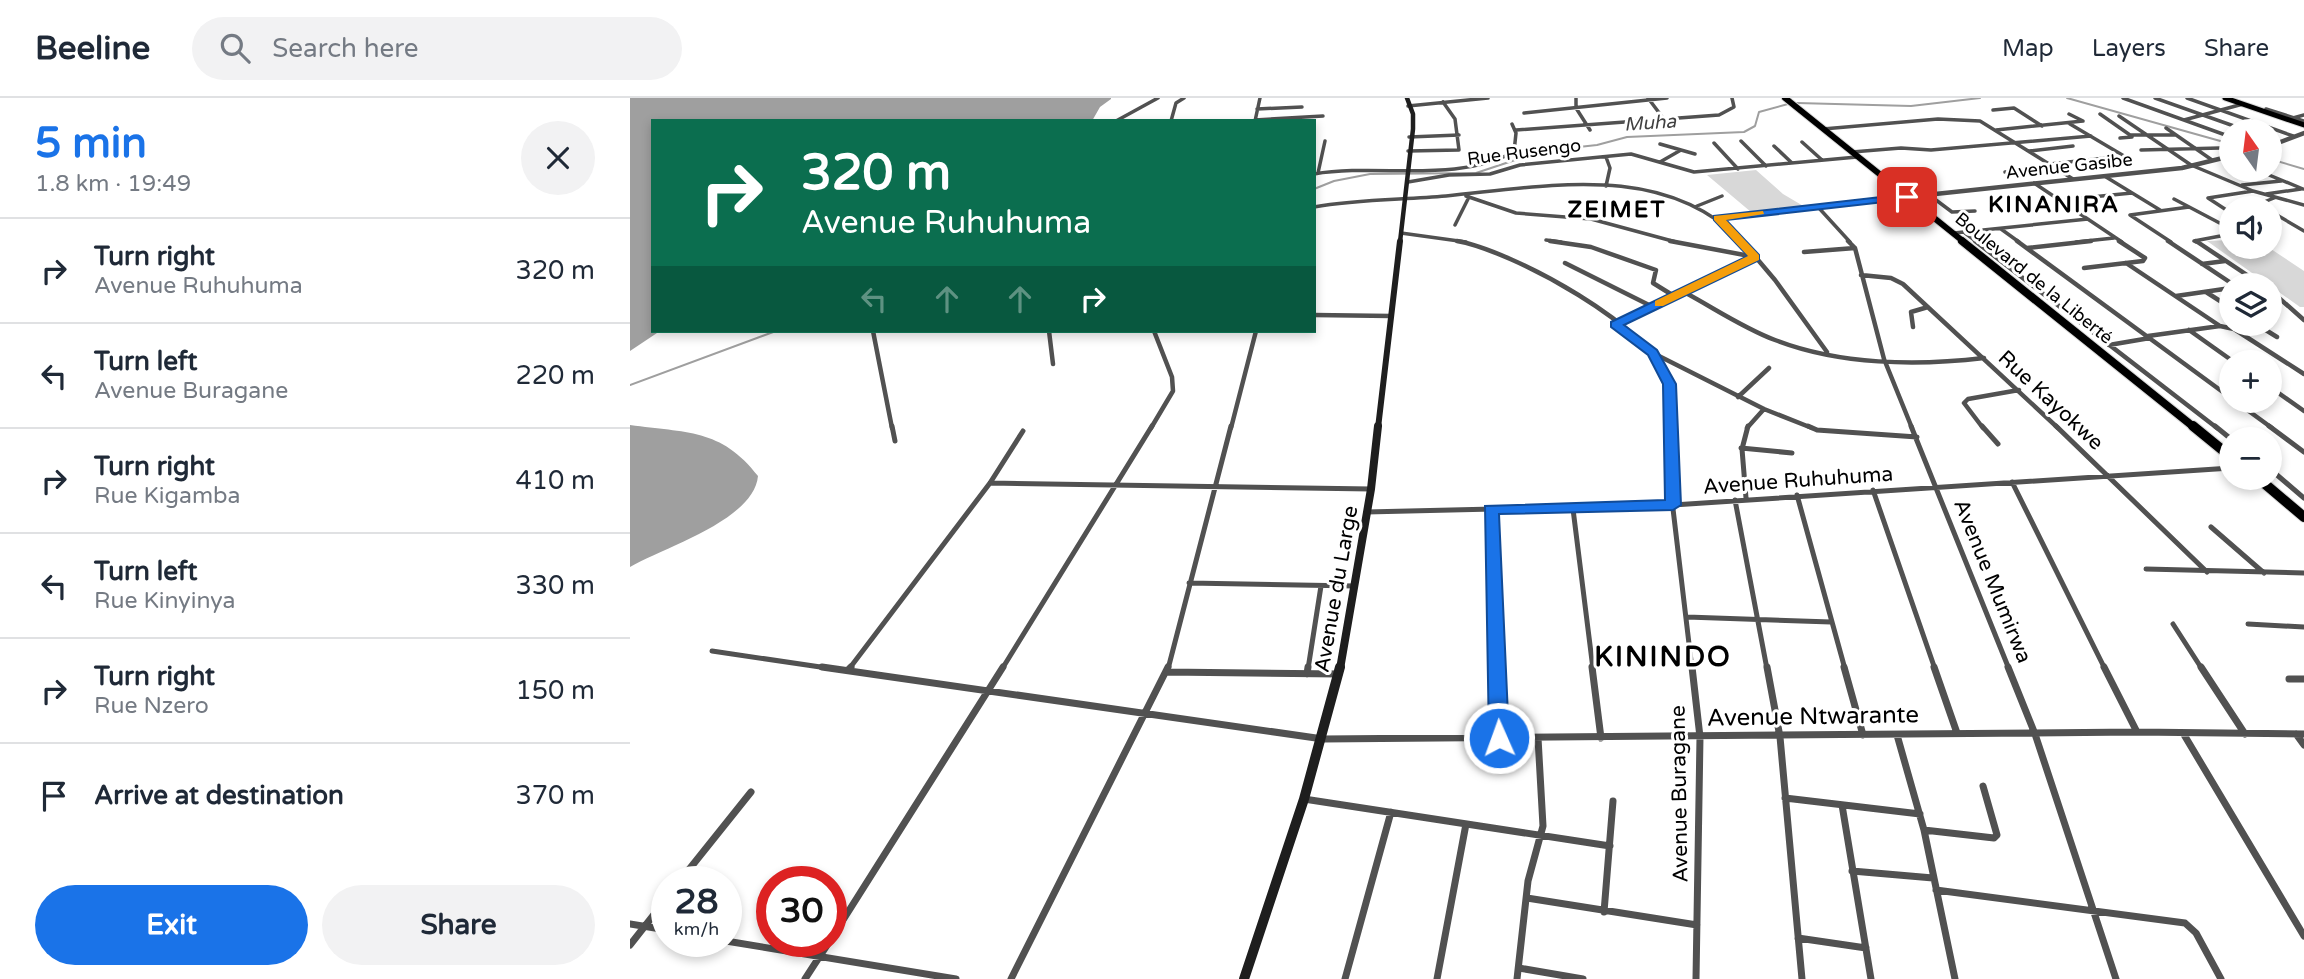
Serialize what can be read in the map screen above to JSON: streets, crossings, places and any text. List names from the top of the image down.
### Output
{
  "streets": {
    "highway": ["Boulevard de la Liberté"],
    "main road": ["Avenue du Large"],
    "street": [
      "Rue Rusengo",
      "Avenue Gasibe",
      "Rue Kayokwe",
      "Avenue Ruhuhuma",
      "Avenue Mumirwa",
      "Avenue Ntwarante",
      "Avenue Buragane"
    ]
  },
  "crossings": [
    ["Rue Rusengo", "Boulevard de la Liberté"],
    ["Rue Rusengo", "Avenue du Large"],
    ["Avenue Gasibe", "Boulevard de la Liberté"],
    ["Rue Kayokwe", "Avenue Ruhuhuma"],
    ["Rue Kayokwe", "Avenue Mumirwa"],
    ["Avenue Ruhuhuma", "Avenue Mumirwa"],
    ["Avenue Ruhuhuma", "Avenue du Large"],
    ["Avenue Ruhuhuma", "Avenue Buragane"],
    ["Avenue Mumirwa", "Avenue Ntwarante"],
    ["Avenue du Large", "Avenue Ntwarante"],
    ["Avenue du Large", "Avenue Buragane"],
    ["Avenue Ntwarante", "Avenue Buragane"]
  ],
  "districts": ["KINANIRA", "ZEIMET", "KININDO"],
  "water": ["Muha"],
  "north": "top",
  "page": {
    "header": "Beeline",
    "search": "Search here",
    "nav": ["Map", "Layers", "Share"],
    "heading": ["5 min", "1.8 km · 19:49"],
    "map_buttons": ["+", "−"],
    "turn": ["320 m", "Avenue Ruhuhuma"],
    "list": [
      {
        "name": "Turn right",
        "note": "Avenue Ruhuhuma",
        "value": "320 m"
      },
      {
        "name": "Turn left",
        "note": "Avenue Buragane",
        "value": "220 m"
      },
      {
        "name": "Turn right",
        "note": "Rue Kigamba",
        "value": "410 m"
      },
      {
        "name": "Turn left",
        "note": "Rue Kinyinya",
        "value": "330 m"
      },
      {
        "name": "Turn right",
        "note": "Rue Nzero",
        "value": "150 m"
      },
      {
        "name": "Arrive at destination",
        "value": "370 m"
      }
    ],
    "speed": "28 km/h",
    "limit": "30",
    "buttons": ["Exit", "Share"]
  }
}
